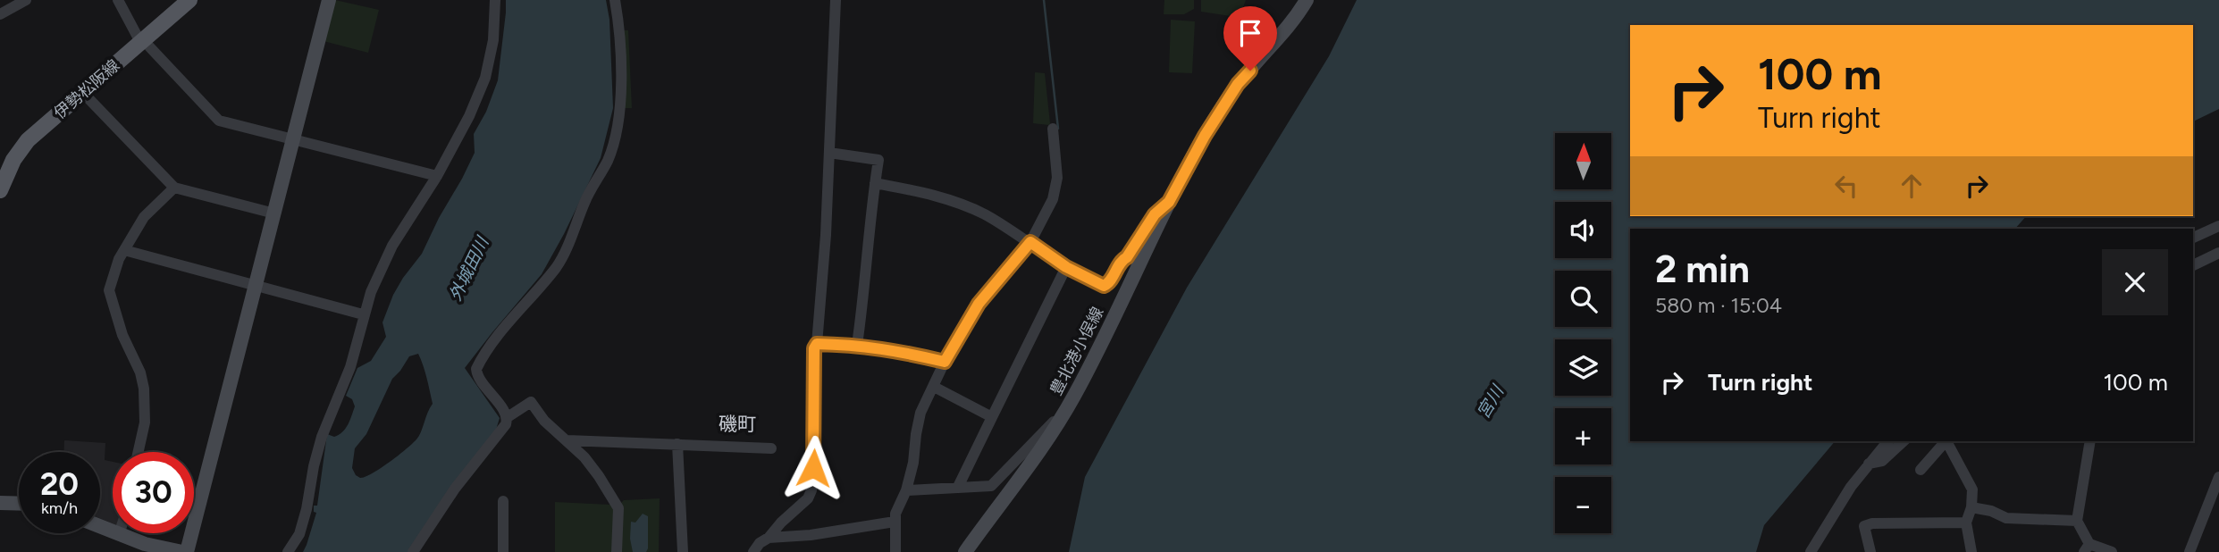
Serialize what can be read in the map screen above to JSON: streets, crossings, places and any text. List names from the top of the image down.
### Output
{
  "streets": {
    "main road": ["伊勢松阪線"],
    "street": ["豊北港小俣線"]
  },
  "districts": ["磯町"],
  "water": ["外城田川", "宮川"],
  "north": "top",
  "page": {
    "turn": ["100 m", "Turn right"],
    "map_buttons": ["+", "−"],
    "heading": ["2 min", "580 m · 15:04"],
    "list": [
      {
        "name": "Turn right",
        "value": "100 m"
      }
    ],
    "speed": "20 km/h",
    "limit": "30"
  }
}
